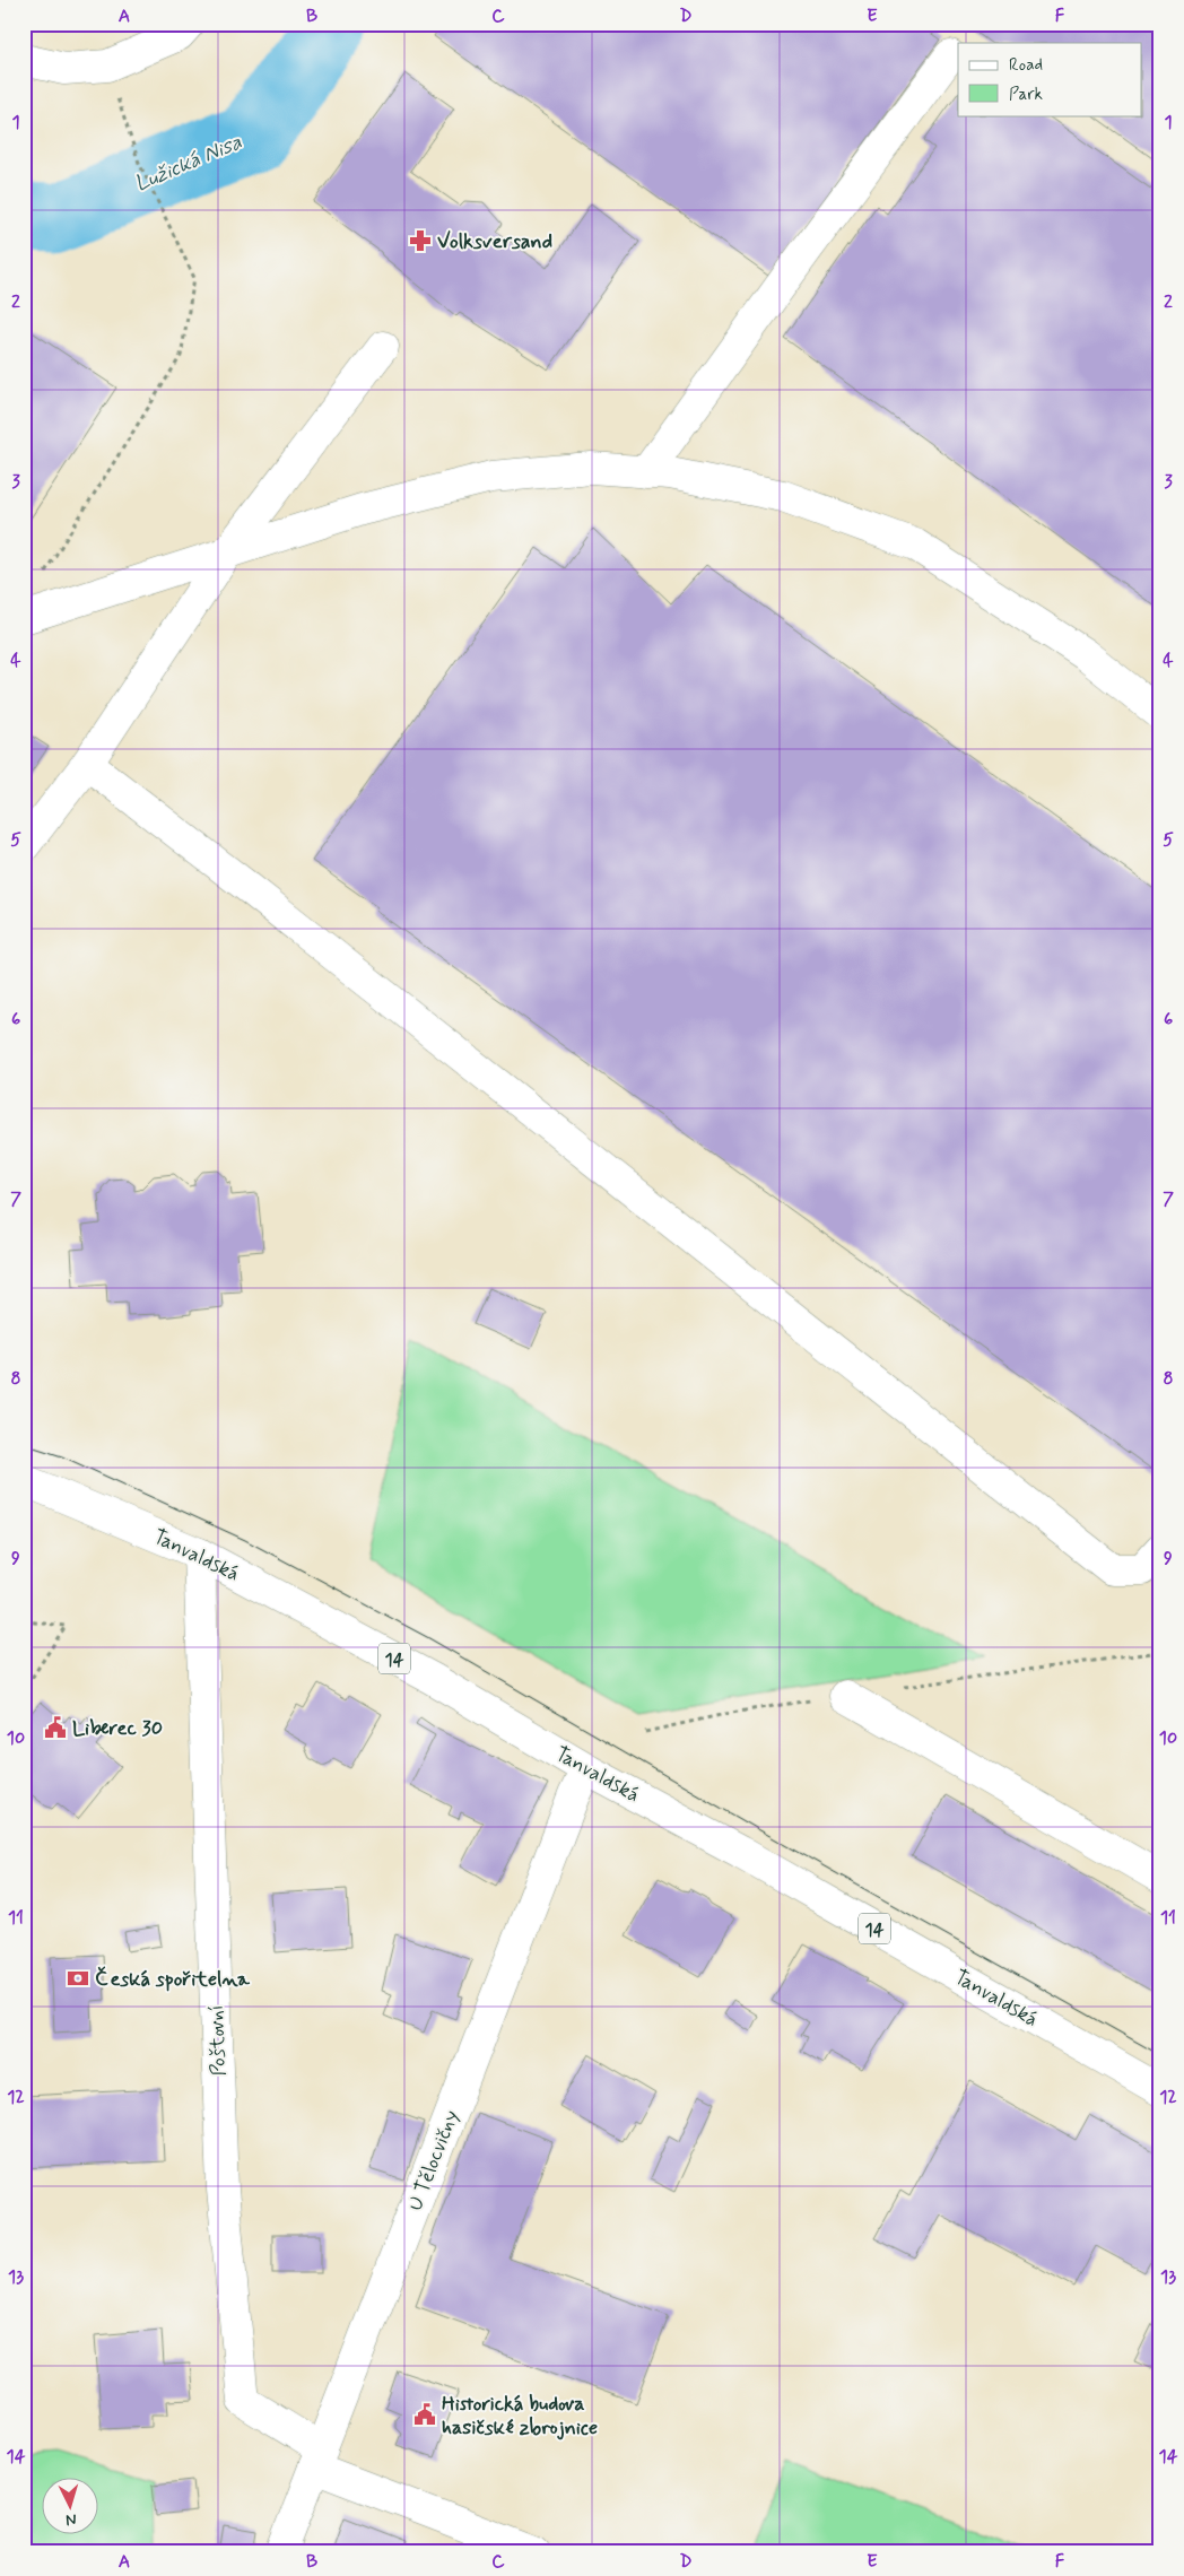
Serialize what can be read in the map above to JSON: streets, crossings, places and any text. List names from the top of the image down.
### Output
{
  "streets": {
    "street": [
      "Tanvaldská",
      "14",
      "Poštovní",
      "U Tělocvičny"
    ]
  },
  "crossings": [
    ["Tanvaldská", "Poštovní"],
    ["Tanvaldská", "U Tělocvičny"],
    ["Poštovní", "U Tělocvičny"]
  ],
  "water": ["Lužická Nisa"],
  "places": {
    "pharmacy": ["Volksversand"],
    "public building": ["Liberec 30", "Historická budova hasičské zbrojnice"],
    "bank": ["Česká spořitelna"]
  },
  "legend": ["Road", "Park"],
  "north": "bottom",
  "grid": {
    "columns": [
      "A",
      "B",
      "C",
      "D",
      "E",
      "F"
    ],
    "rows": [
      "1",
      "2",
      "3",
      "4",
      "5",
      "6",
      "7",
      "8",
      "9",
      "10",
      "11",
      "12",
      "13",
      "14"
    ]
  }
}
